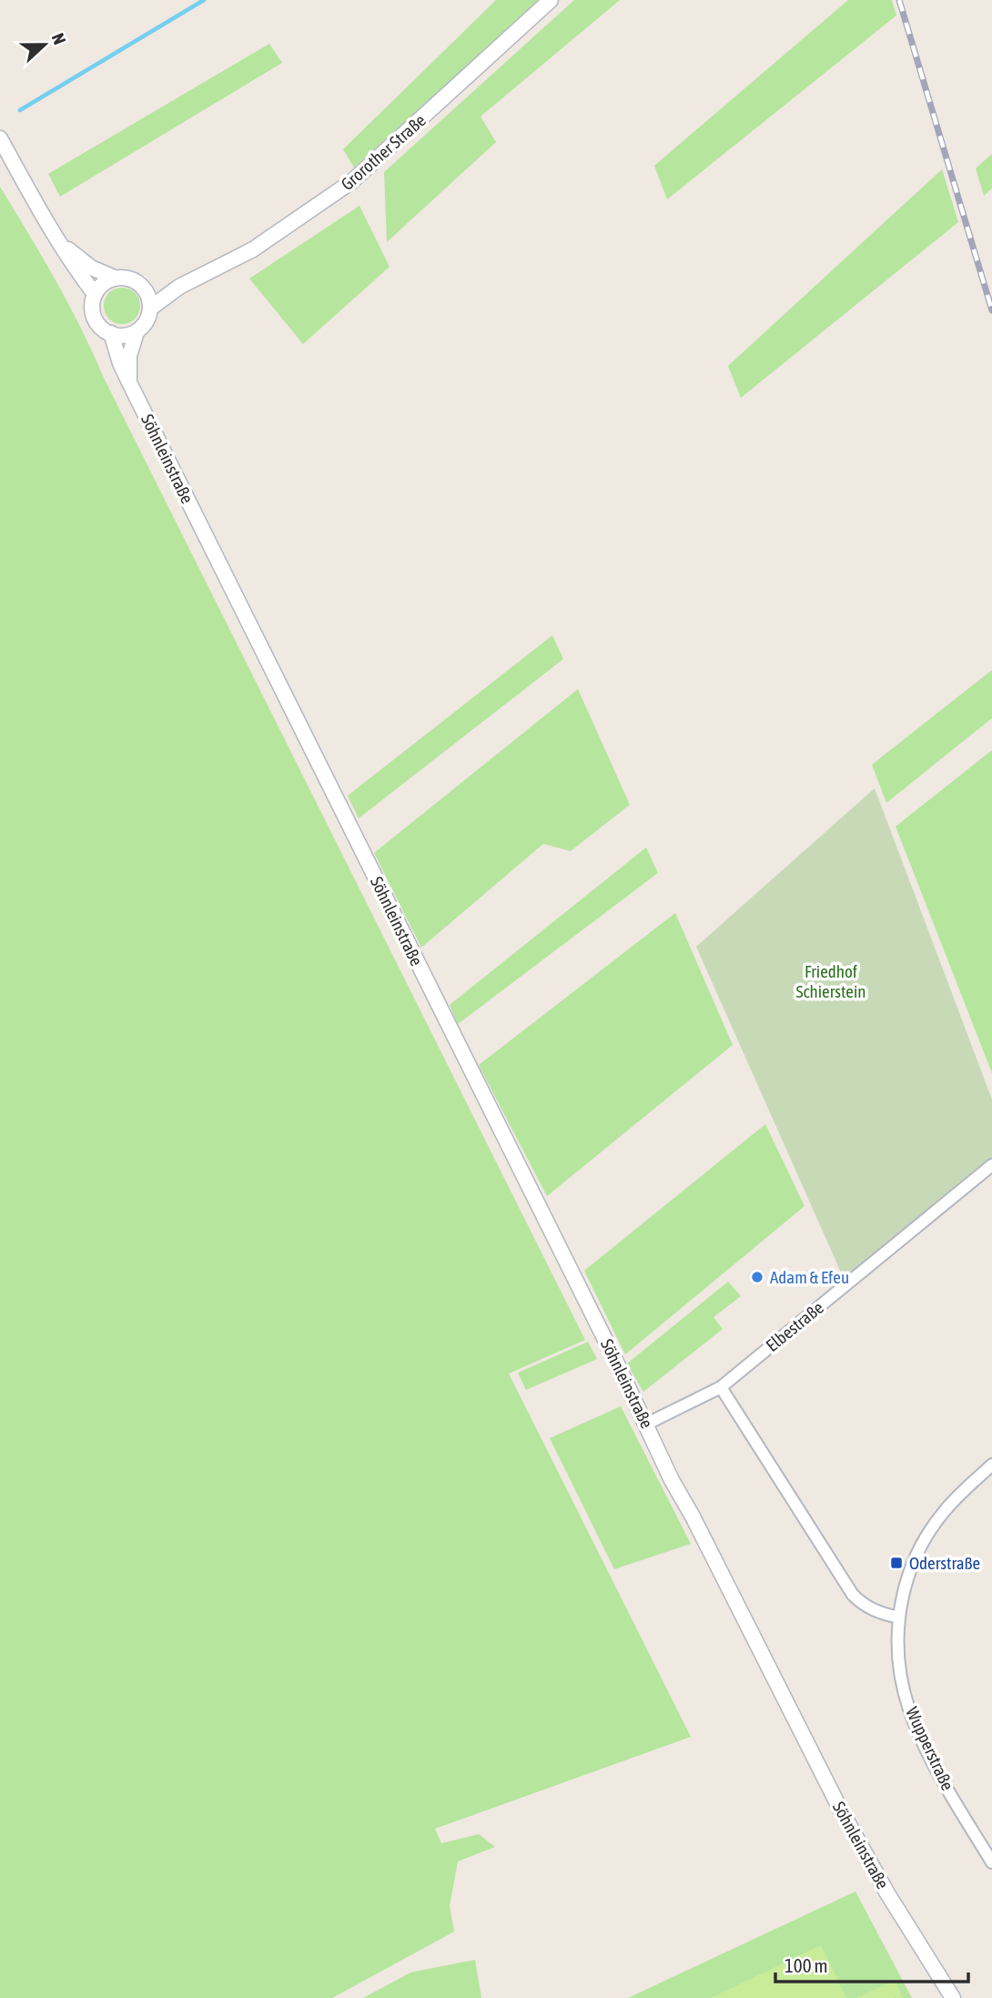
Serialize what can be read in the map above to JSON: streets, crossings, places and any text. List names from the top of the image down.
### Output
{
  "streets": {
    "street": [
      "Grorother Straße",
      "Söhnleinstraße",
      "Elbestraße",
      "Wupperstraße"
    ]
  },
  "crossings": [
    ["Grorother Straße", "Söhnleinstraße"],
    ["Söhnleinstraße", "Elbestraße"]
  ],
  "parks": ["Friedhof Schierstein"],
  "places": {
    "other": ["Adam & Efeu"],
    "transit": ["Oderstraße"]
  },
  "scale_bar": "100 m",
  "north": "right"
}
